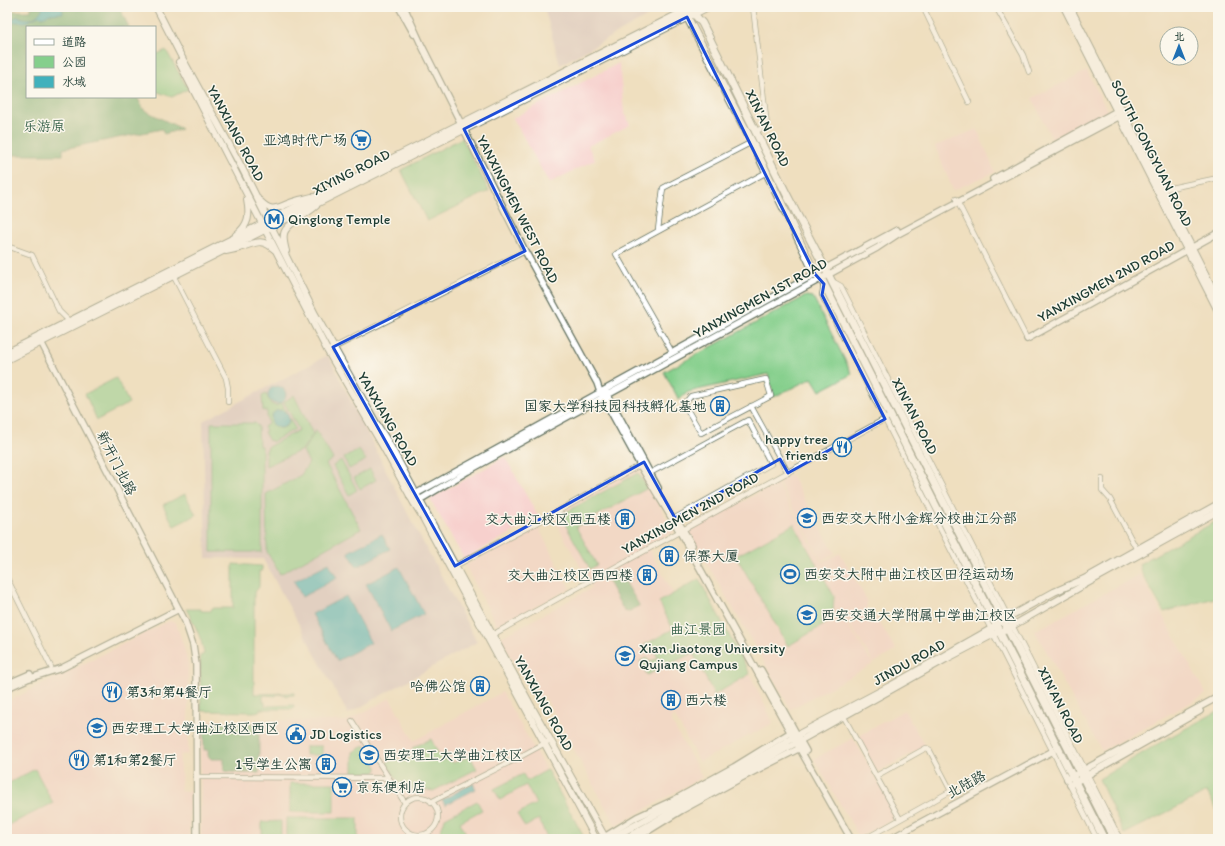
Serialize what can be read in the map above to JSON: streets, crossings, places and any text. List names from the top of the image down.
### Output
{
  "streets": {
    "main road": [
      "XIN'AN ROAD",
      "YANXIANG ROAD",
      "SOUTH GONGYUAN ROAD",
      "XIYING ROAD",
      "JINDU ROAD"
    ],
    "street": [
      "YANXINGMEN WEST ROAD",
      "YANXINGMEN 2ND ROAD",
      "YANXINGMEN 1ST ROAD",
      "新开门北路",
      "北陆路"
    ]
  },
  "crossings": [
    ["XIN'AN ROAD", "XIYING ROAD"],
    ["XIN'AN ROAD", "YANXINGMEN 2ND ROAD"],
    ["XIN'AN ROAD", "YANXINGMEN 1ST ROAD"],
    ["XIN'AN ROAD", "JINDU ROAD"],
    ["YANXIANG ROAD", "XIYING ROAD"],
    ["YANXIANG ROAD", "YANXINGMEN 2ND ROAD"],
    ["YANXIANG ROAD", "YANXINGMEN 1ST ROAD"],
    ["YANXIANG ROAD", "JINDU ROAD"],
    ["SOUTH GONGYUAN ROAD", "YANXINGMEN 2ND ROAD"],
    ["SOUTH GONGYUAN ROAD", "YANXINGMEN 1ST ROAD"],
    ["XIYING ROAD", "YANXINGMEN WEST ROAD"],
    ["XIYING ROAD", "新开门北路"],
    ["YANXINGMEN WEST ROAD", "YANXINGMEN 2ND ROAD"],
    ["YANXINGMEN WEST ROAD", "YANXINGMEN 1ST ROAD"],
    ["YANXINGMEN WEST ROAD", "JINDU ROAD"]
  ],
  "parks": ["乐游原", "曲江景园"],
  "places": {
    "supermarket": ["亚鸿时代广场", "京东便利店"],
    "metro station": ["Qinglong Temple"],
    "building": [
      "国家大学科技园科技孵化基地",
      "交大曲江校区西五楼",
      "保赛大厦",
      "交大曲江校区西四楼",
      "哈佛公馆",
      "西六楼",
      "1号学生公寓"
    ],
    "restaurant": ["happy tree friends", "第3和第4餐厅", "第1和第2餐厅"],
    "school or university": [
      "西安交大附小金辉分校曲江分部",
      "西安交通大学附属中学曲江校区",
      "Xian Jiaotong University Qujiang Campus",
      "西安理工大学曲江校区西区",
      "西安理工大学曲江校区"
    ],
    "sports": ["西安交大附中曲江校区田径运动场"],
    "public building": ["JD Logistics"]
  },
  "legend": ["道路", "公园", "水域"],
  "north": "top"
}
